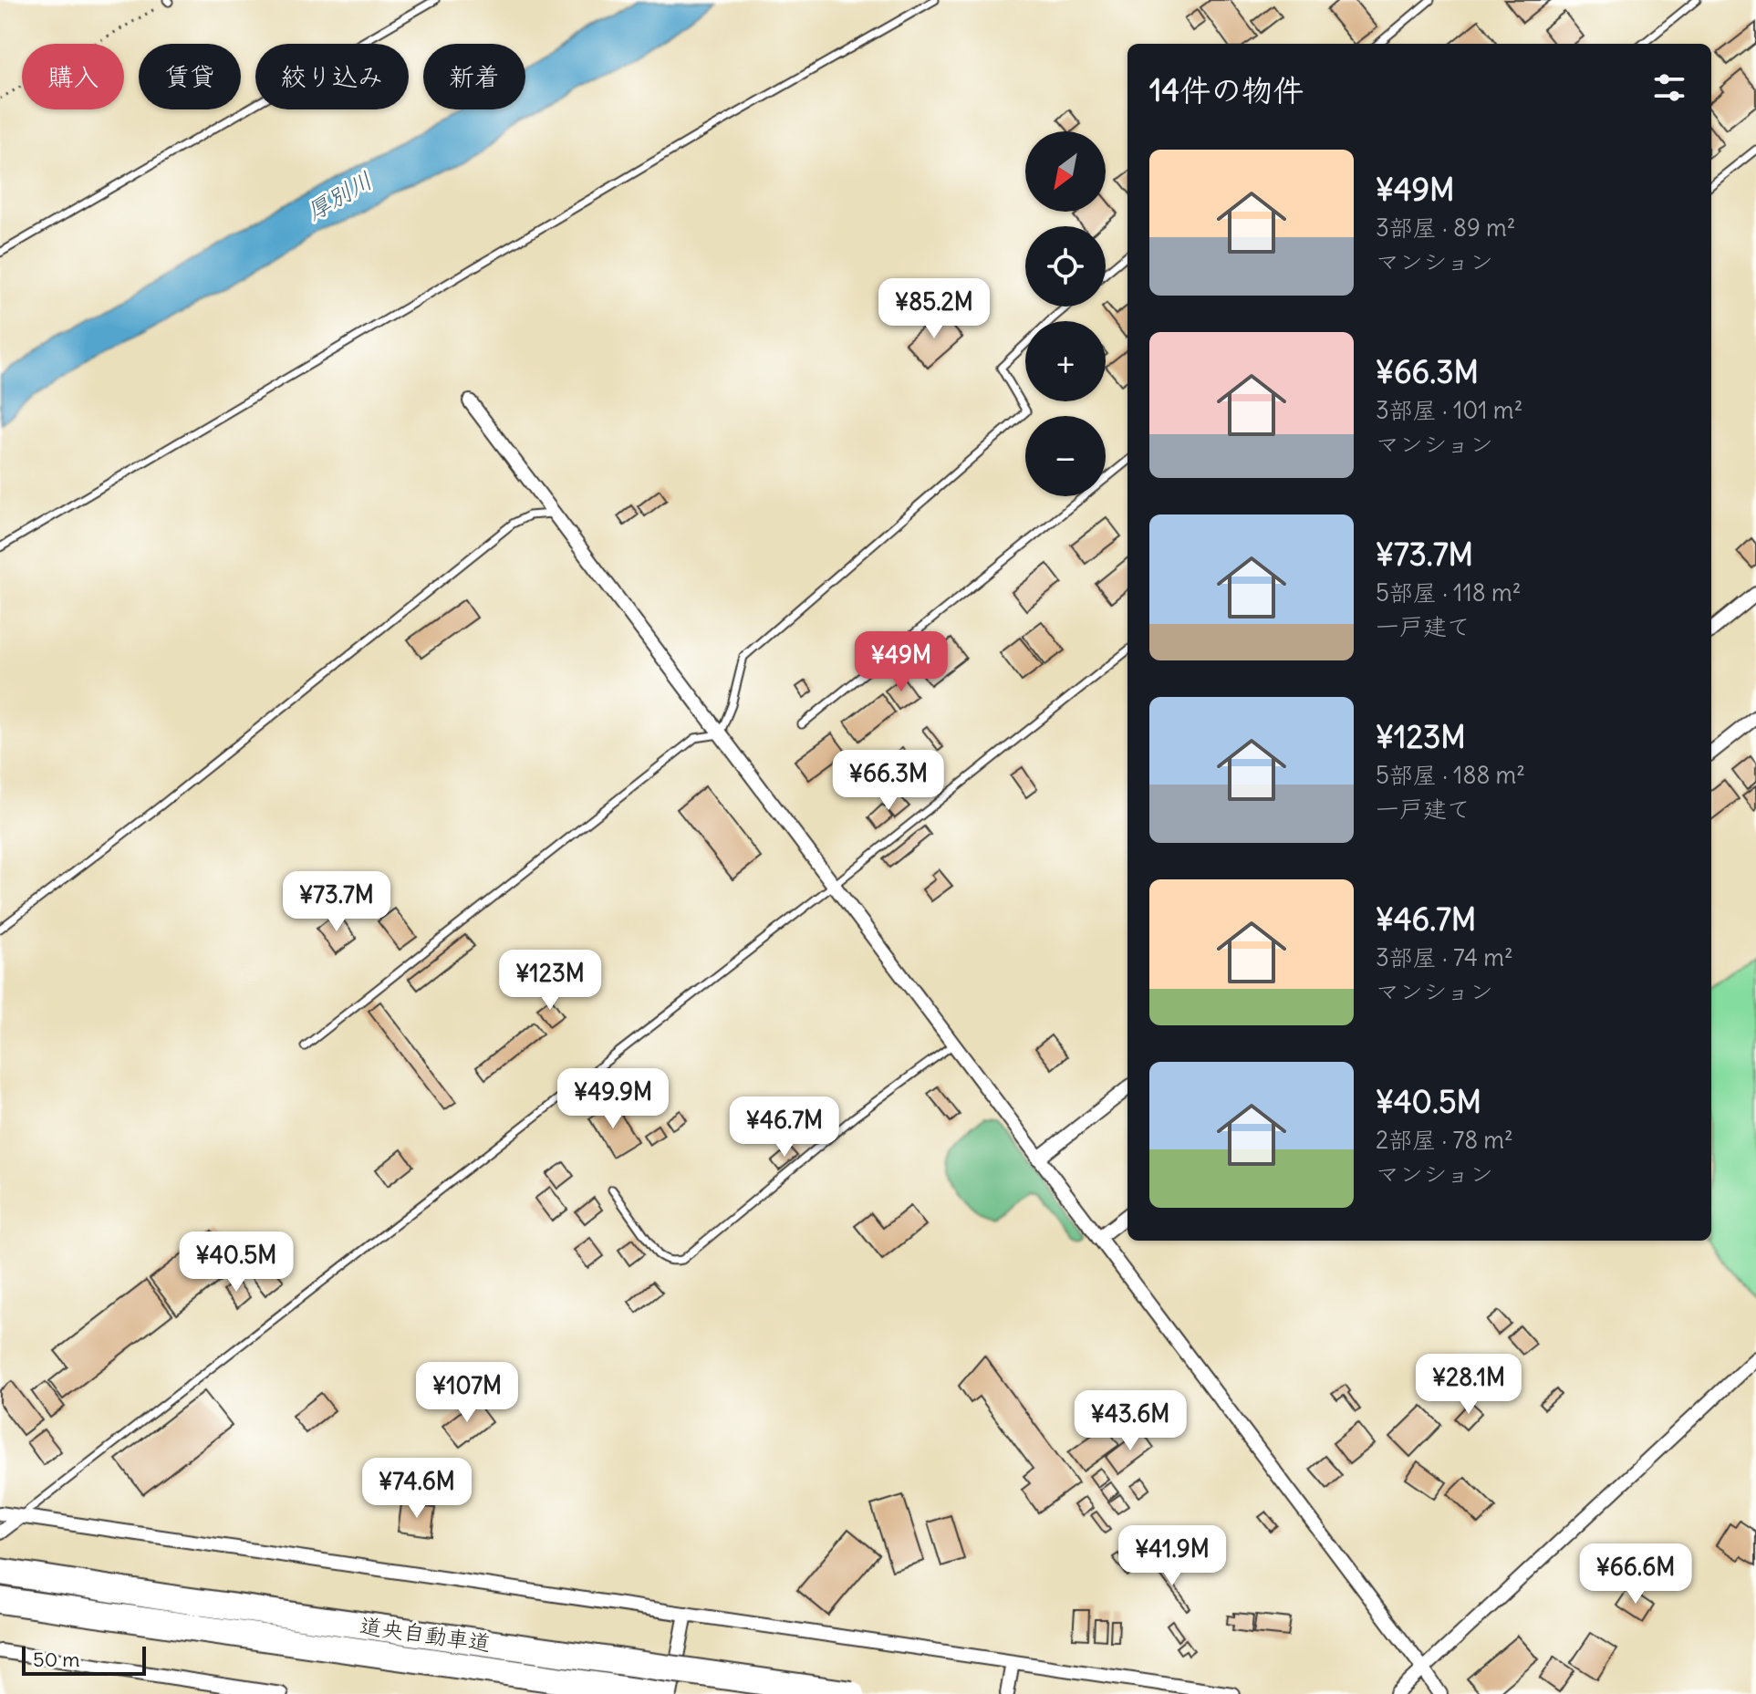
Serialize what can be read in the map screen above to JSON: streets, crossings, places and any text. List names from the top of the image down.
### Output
{
  "streets": {
    "highway": ["道央自動車道"]
  },
  "water": ["厚別川"],
  "scale_bar": "50 m",
  "north": "bottom left",
  "page": {
    "chip": [
      "購入",
      "賃貸",
      "絞り込み",
      "新着"
    ],
    "heading": "14件の物件",
    "map_buttons": ["+", "−"],
    "list": [
      {
        "name": "¥49M",
        "note": "3部屋 · 89 m² · マンション"
      },
      {
        "name": "¥66.3M",
        "note": "3部屋 · 101 m² · マンション"
      },
      {
        "name": "¥73.7M",
        "note": "5部屋 · 118 m² · 一戸建て"
      },
      {
        "name": "¥123M",
        "note": "5部屋 · 188 m² · 一戸建て"
      },
      {
        "name": "¥46.7M",
        "note": "3部屋 · 74 m² · マンション"
      },
      {
        "name": "¥40.5M",
        "note": "2部屋 · 78 m² · マンション"
      }
    ],
    "price": [
      "¥85.2M",
      "¥49M",
      "¥66.3M",
      "¥73.7M",
      "¥123M",
      "¥49.9M",
      "¥46.7M",
      "¥40.5M",
      "¥28.1M",
      "¥107M",
      "¥43.6M",
      "¥74.6M",
      "¥41.9M",
      "¥66.6M"
    ],
    "scale": "50 m"
  }
}
